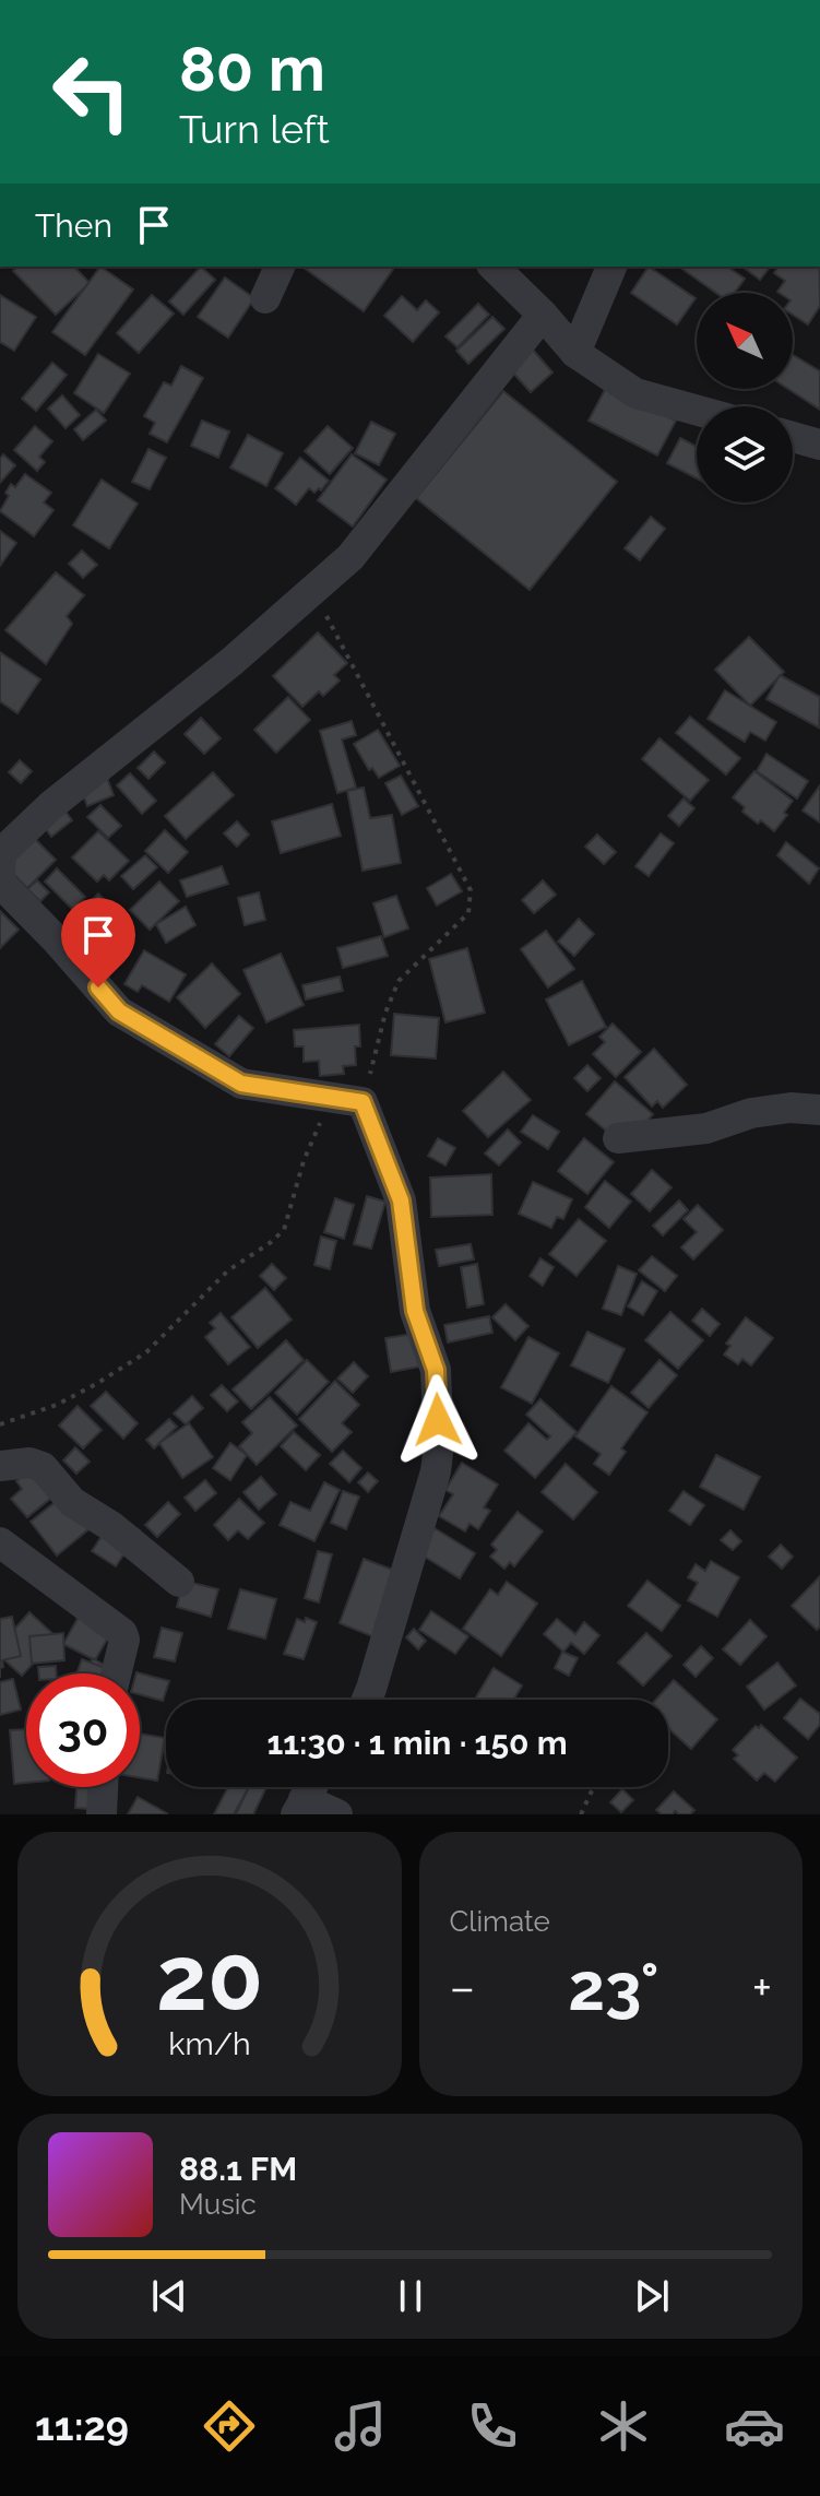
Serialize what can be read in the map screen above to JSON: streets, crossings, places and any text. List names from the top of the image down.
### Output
{
  "north": "top left",
  "page": {
    "turn": ["80 m", "Turn left"],
    "then": "Then",
    "limit": "30",
    "trip": "11:30 · 1 min · 150 m",
    "tile": "Climate",
    "heat": ["−", "23°", "+"],
    "song": ["88.1 FM", "Music"],
    "tabs": "11:29",
    "gauge": ["20", "km/h"]
  }
}
